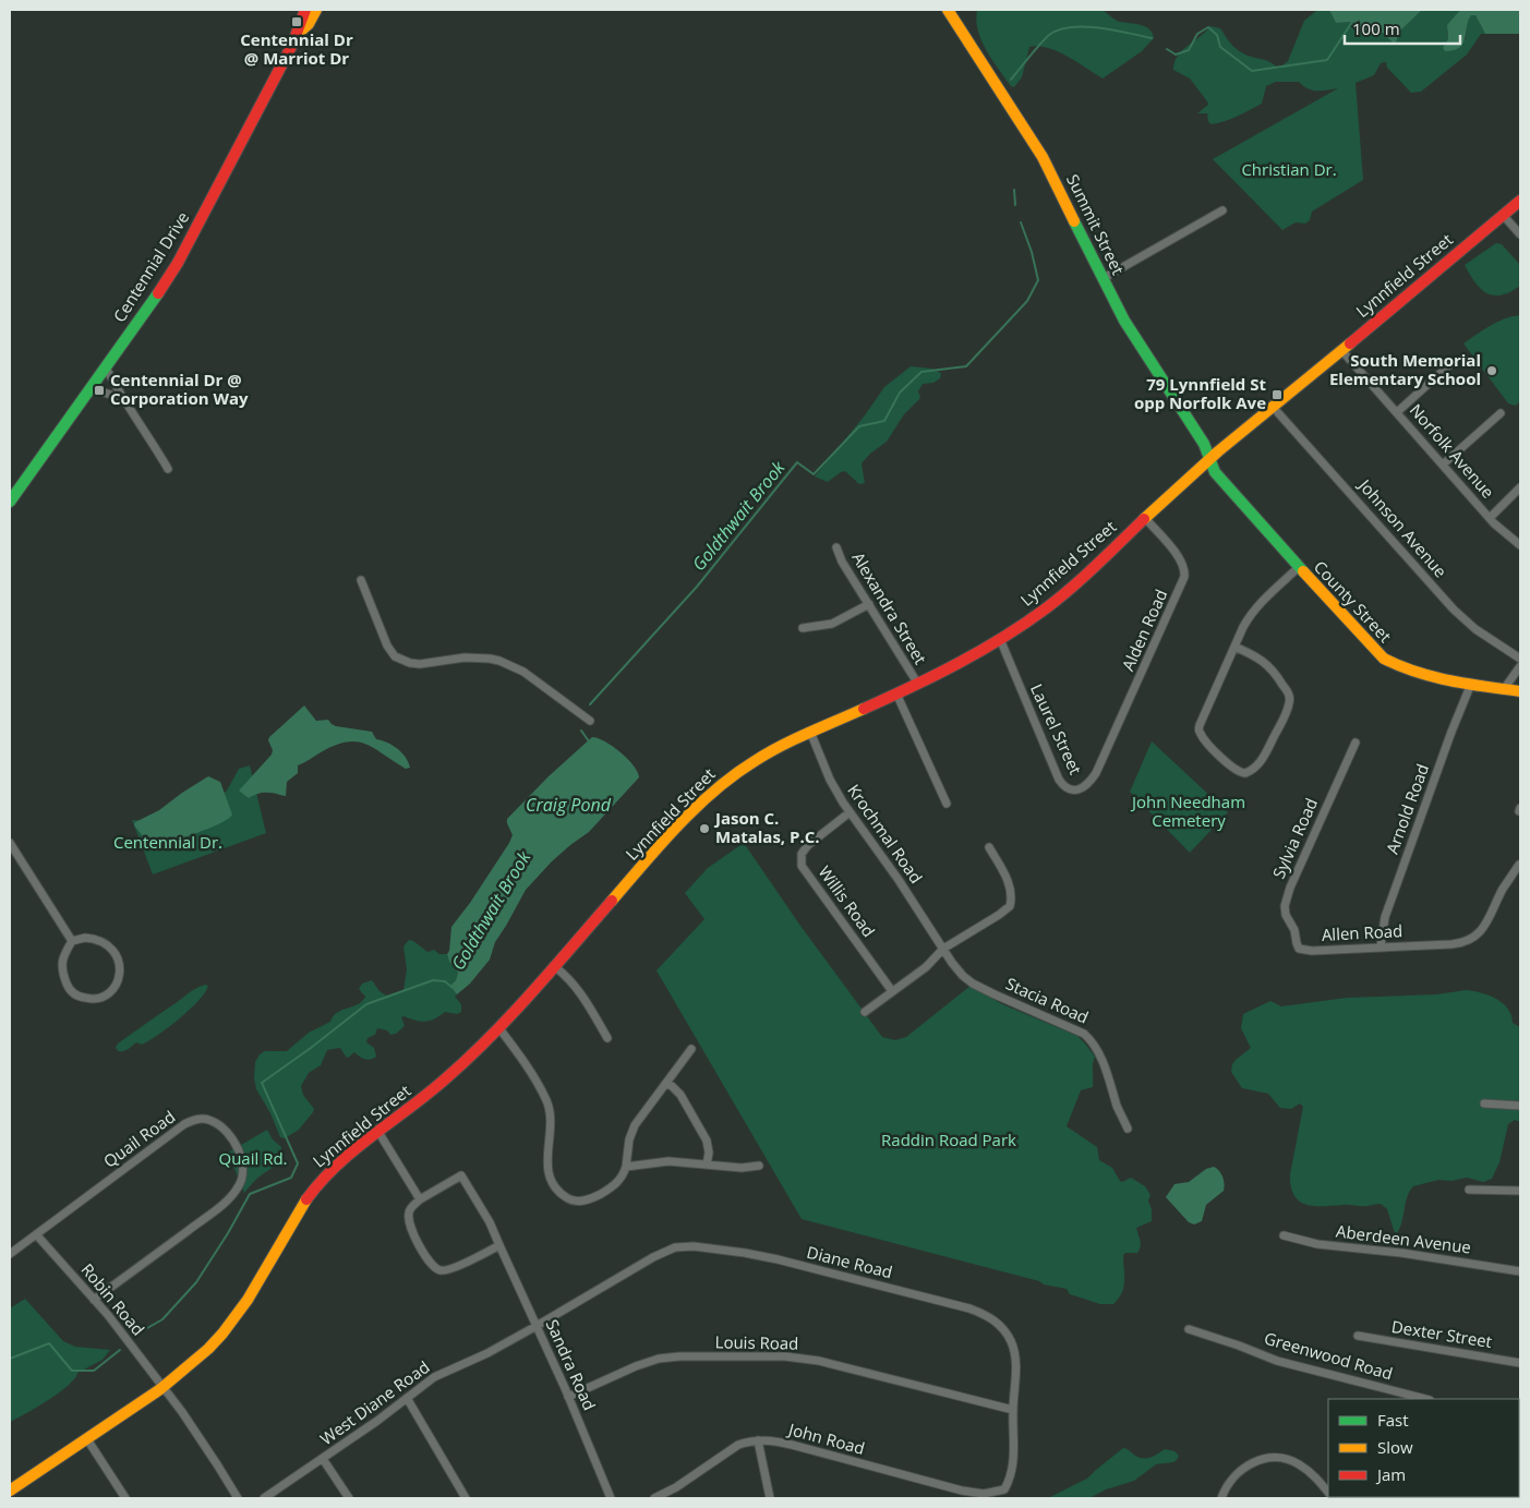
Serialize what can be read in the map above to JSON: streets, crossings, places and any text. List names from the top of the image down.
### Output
{
  "streets": {
    "main road": [
      "Summit Street",
      "Centennial Drive",
      "Lynnfield Street",
      "County Street"
    ],
    "street": [
      "Norfolk Avenue",
      "Johnson Avenue",
      "Alexandra Street",
      "Alden Road",
      "Laurel Street",
      "Arnold Road",
      "Krochmal Road",
      "Sylvia Road",
      "Willis Road",
      "Allen Road",
      "Stacia Road",
      "Quail Road",
      "Aberdeen Avenue",
      "Diane Road",
      "Robin Road",
      "Dexter Street",
      "Louis Road",
      "Greenwood Road",
      "Sandra Road",
      "West Diane Road",
      "John Road"
    ]
  },
  "crossings": [
    ["Summit Street", "Lynnfield Street"],
    ["Summit Street", "County Street"],
    ["Lynnfield Street", "Norfolk Avenue"],
    ["Lynnfield Street", "Johnson Avenue"],
    ["Lynnfield Street", "County Street"],
    ["Lynnfield Street", "Alexandra Street"],
    ["Lynnfield Street", "Alden Road"],
    ["Lynnfield Street", "Laurel Street"],
    ["Lynnfield Street", "Krochmal Road"],
    ["Lynnfield Street", "Robin Road"],
    ["County Street", "Arnold Road"],
    ["Alden Road", "Laurel Street"],
    ["Arnold Road", "Allen Road"],
    ["Krochmal Road", "Willis Road"],
    ["Krochmal Road", "Stacia Road"],
    ["Sylvia Road", "Allen Road"],
    ["Quail Road", "Robin Road"],
    ["Diane Road", "Louis Road"],
    ["Diane Road", "Sandra Road"],
    ["Diane Road", "West Diane Road"],
    ["Diane Road", "John Road"],
    ["Louis Road", "Sandra Road"],
    ["Sandra Road", "West Diane Road"]
  ],
  "water": ["Goldthwait Brook", "Craig Pond"],
  "parks": [
    "Christian Dr.",
    "John Needham Cemetery",
    "Centennial Dr.",
    "Raddin Road Park",
    "Quail Rd."
  ],
  "places": {
    "transit": ["Centennial Dr @ Marriot Dr", "Centennial Dr @ Corporation Way", "79 Lynnfield St opp Norfolk Ave"],
    "other": ["South Memorial Elementary School", "Jason C. Matalas, P.C."]
  },
  "legend": ["Fast", "Slow", "Jam"],
  "scale_bar": "100 m"
}
